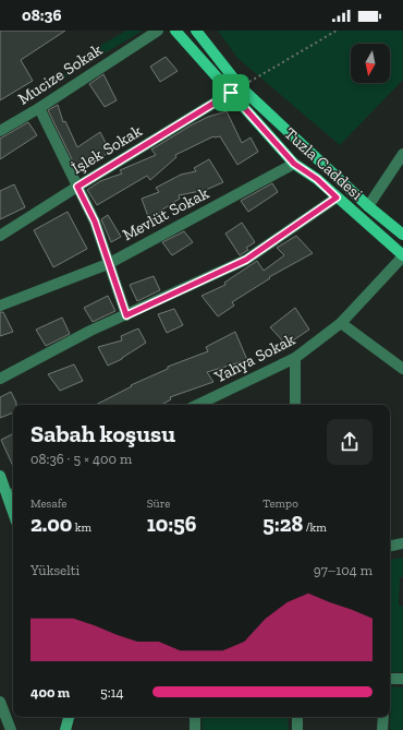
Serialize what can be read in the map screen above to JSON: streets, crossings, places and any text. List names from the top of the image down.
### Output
{
  "streets": {
    "main road": ["Tuzla Caddesi"],
    "street": [
      "Mucize Sokak",
      "İşlek Sokak",
      "Mevlüt Sokak",
      "Yahya Sokak"
    ]
  },
  "crossings": [
    ["İşlek Sokak", "Tuzla Caddesi"],
    ["Tuzla Caddesi", "Mevlüt Sokak"],
    ["Tuzla Caddesi", "Yahya Sokak"]
  ],
  "north": "bottom",
  "page": {
    "status": "08:36",
    "heading": ["Sabah koşusu", "08:36 · 5 × 400 m"],
    "stats": [
      ["Mesafe", "2.00 km"],
      ["Süre", "10:56"],
      ["Tempo", "5:28 /km"]
    ],
    "chart": ["Yükselti", "97–104 m"],
    "list": [
      {
        "name": "400 m",
        "note": "5:14"
      }
    ]
  }
}
